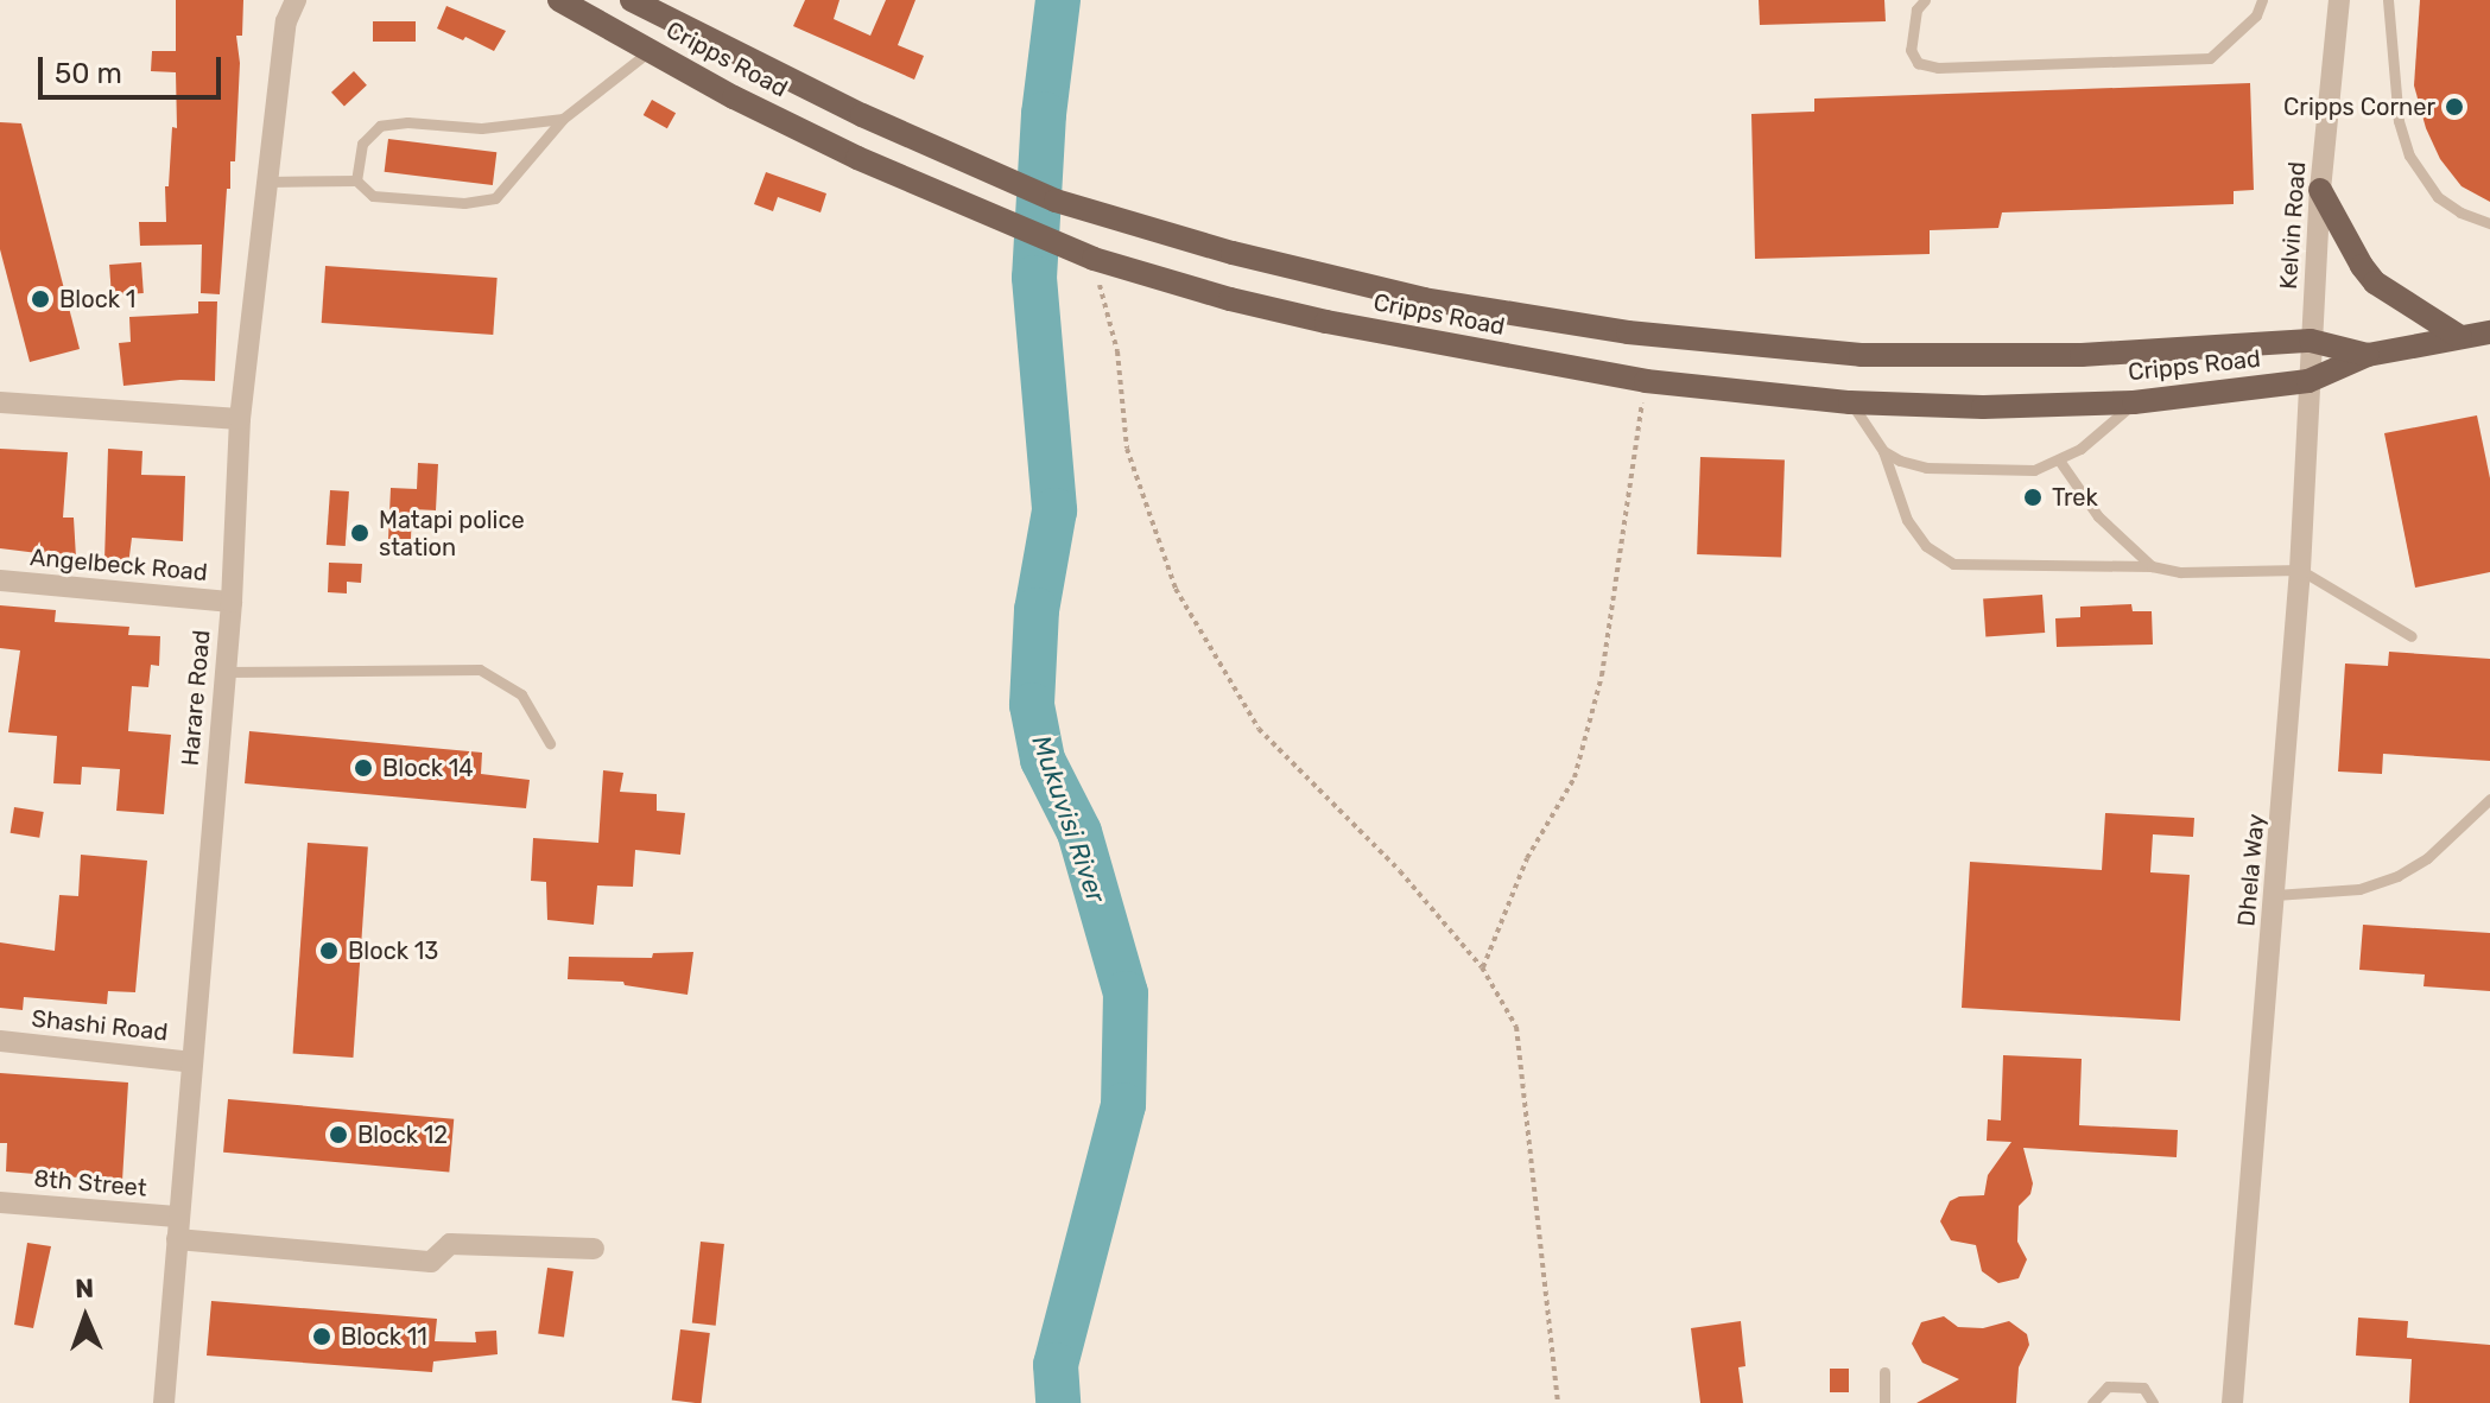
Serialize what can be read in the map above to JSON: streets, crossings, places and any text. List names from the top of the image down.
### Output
{
  "streets": {
    "main road": ["Cripps Road"],
    "street": [
      "Kelvin Road",
      "Angelbeck Road",
      "Harare Road",
      "Dhela Way",
      "Shashi Road",
      "8th Street"
    ]
  },
  "crossings": [
    ["Cripps Road", "Kelvin Road"],
    ["Cripps Road", "Dhela Way"],
    ["Kelvin Road", "Dhela Way"],
    ["Angelbeck Road", "Harare Road"],
    ["Harare Road", "Shashi Road"],
    ["Harare Road", "8th Street"]
  ],
  "water": ["Mukuvisi River"],
  "places": [
    "Cripps Corner",
    "Block 1",
    "Trek",
    "Matapi police station",
    "Block 14",
    "Block 13",
    "Block 12",
    "Block 11"
  ],
  "scale_bar": "50 m",
  "north": "top"
}
